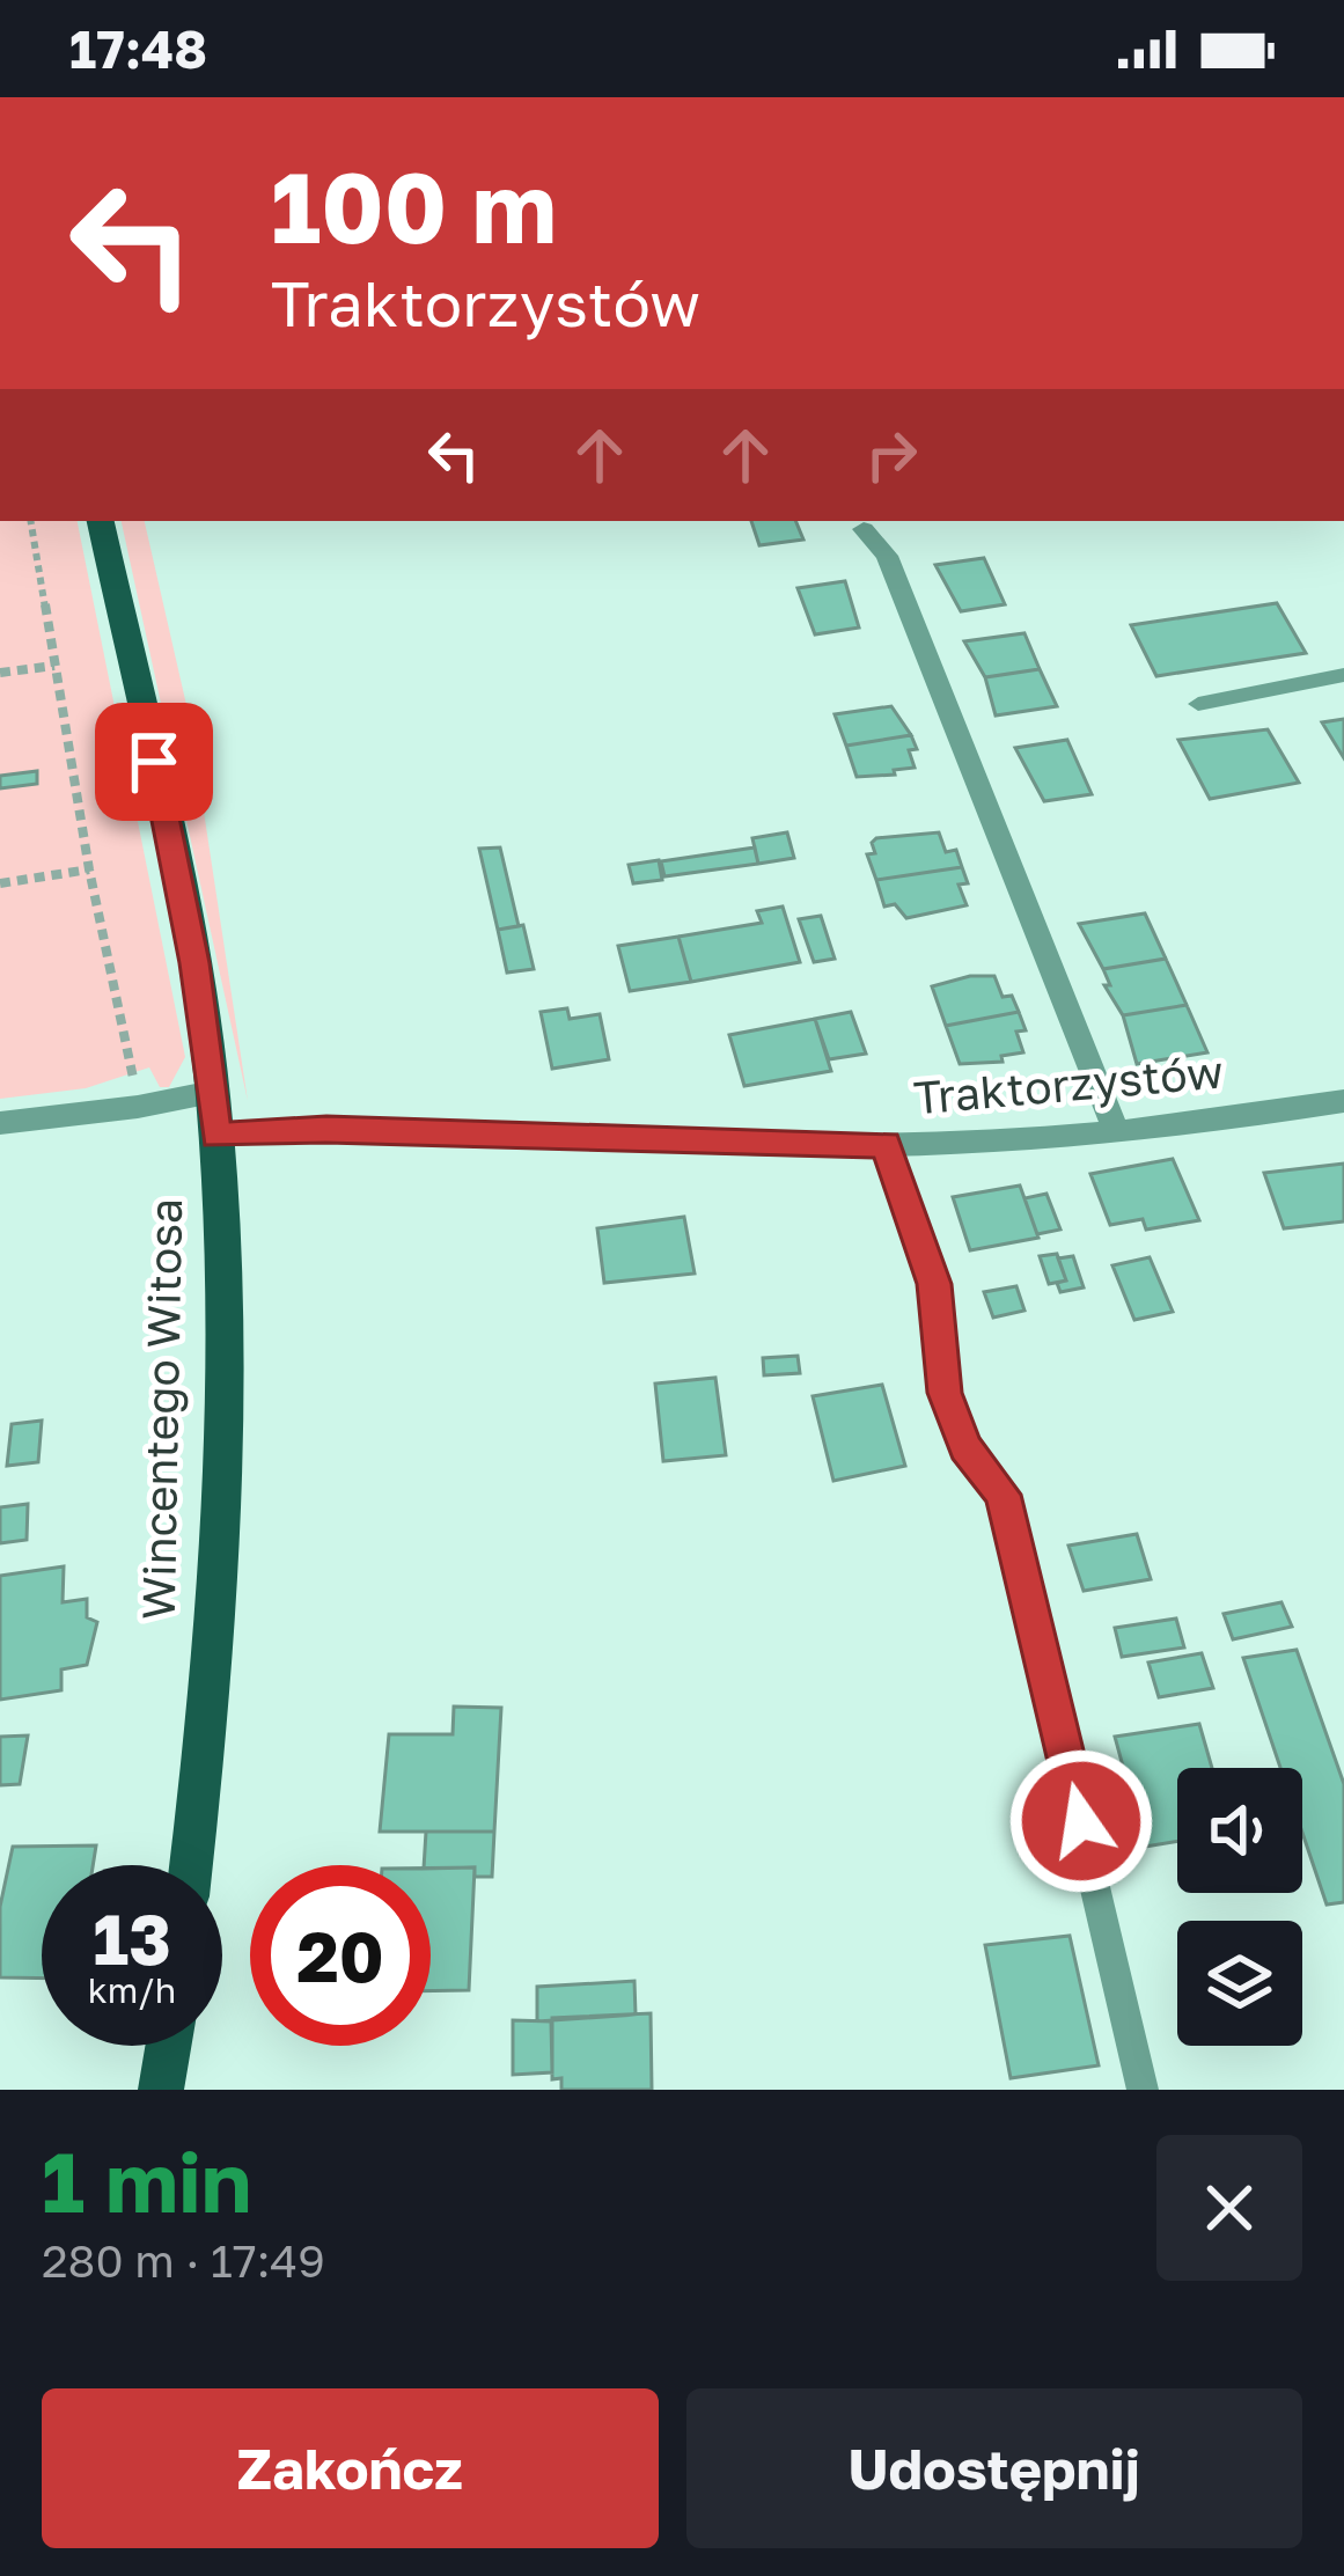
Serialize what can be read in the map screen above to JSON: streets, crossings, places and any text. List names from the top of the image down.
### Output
{
  "streets": {
    "main road": ["Wincentego Witosa"],
    "street": ["Traktorzystów"]
  },
  "crossings": [
    ["Traktorzystów", "Wincentego Witosa"]
  ],
  "page": {
    "status": "17:48",
    "turn": ["100 m", "Traktorzystów"],
    "speed": "13 km/h",
    "limit": "20",
    "heading": ["1 min", "280 m · 17:49"],
    "buttons": ["Zakończ", "Udostępnij"]
  }
}
